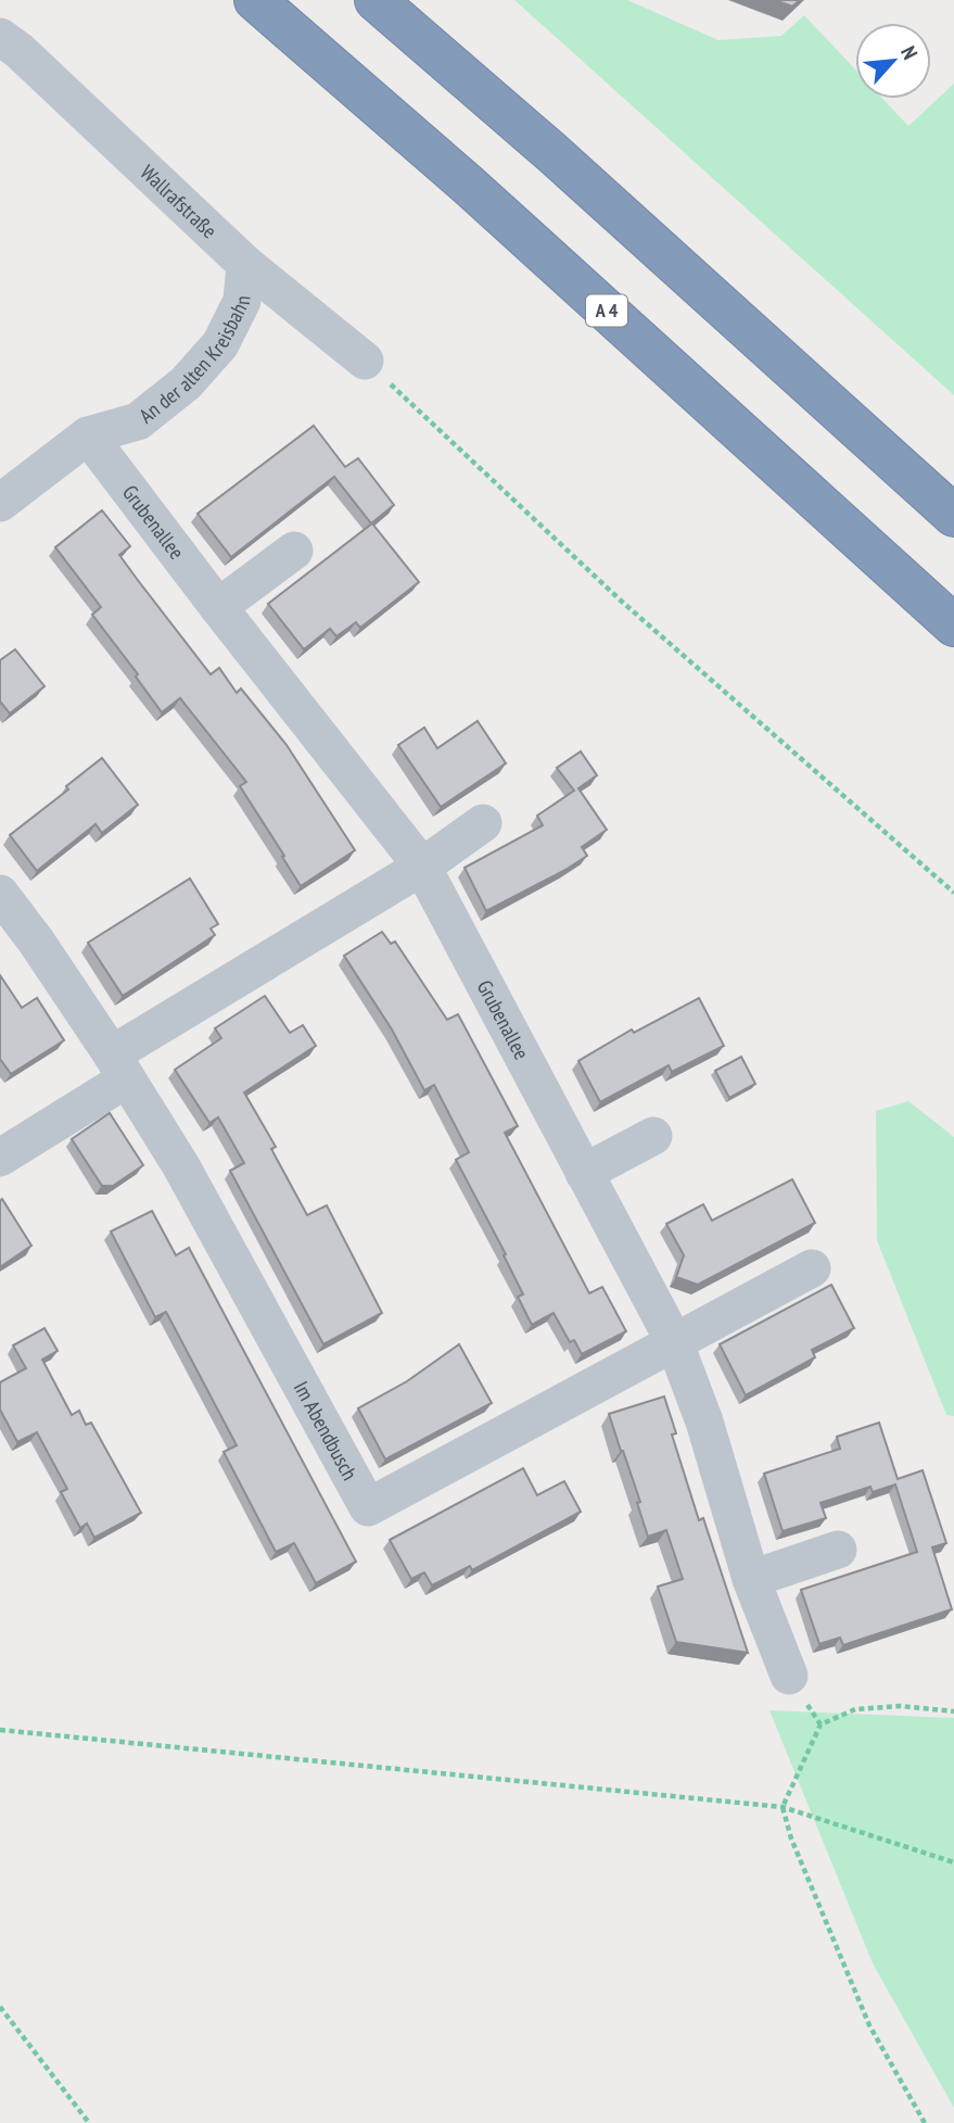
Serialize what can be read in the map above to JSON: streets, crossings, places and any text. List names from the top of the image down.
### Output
{
  "streets": {
    "highway": ["A 4"],
    "street": [
      "Wallrafstraße",
      "An der alten Kreisbahn",
      "Grubenallee",
      "Im Abendbusch"
    ]
  },
  "crossings": [
    ["Wallrafstraße", "An der alten Kreisbahn"],
    ["An der alten Kreisbahn", "Grubenallee"],
    ["Grubenallee", "Im Abendbusch"]
  ],
  "north": "top right"
}
